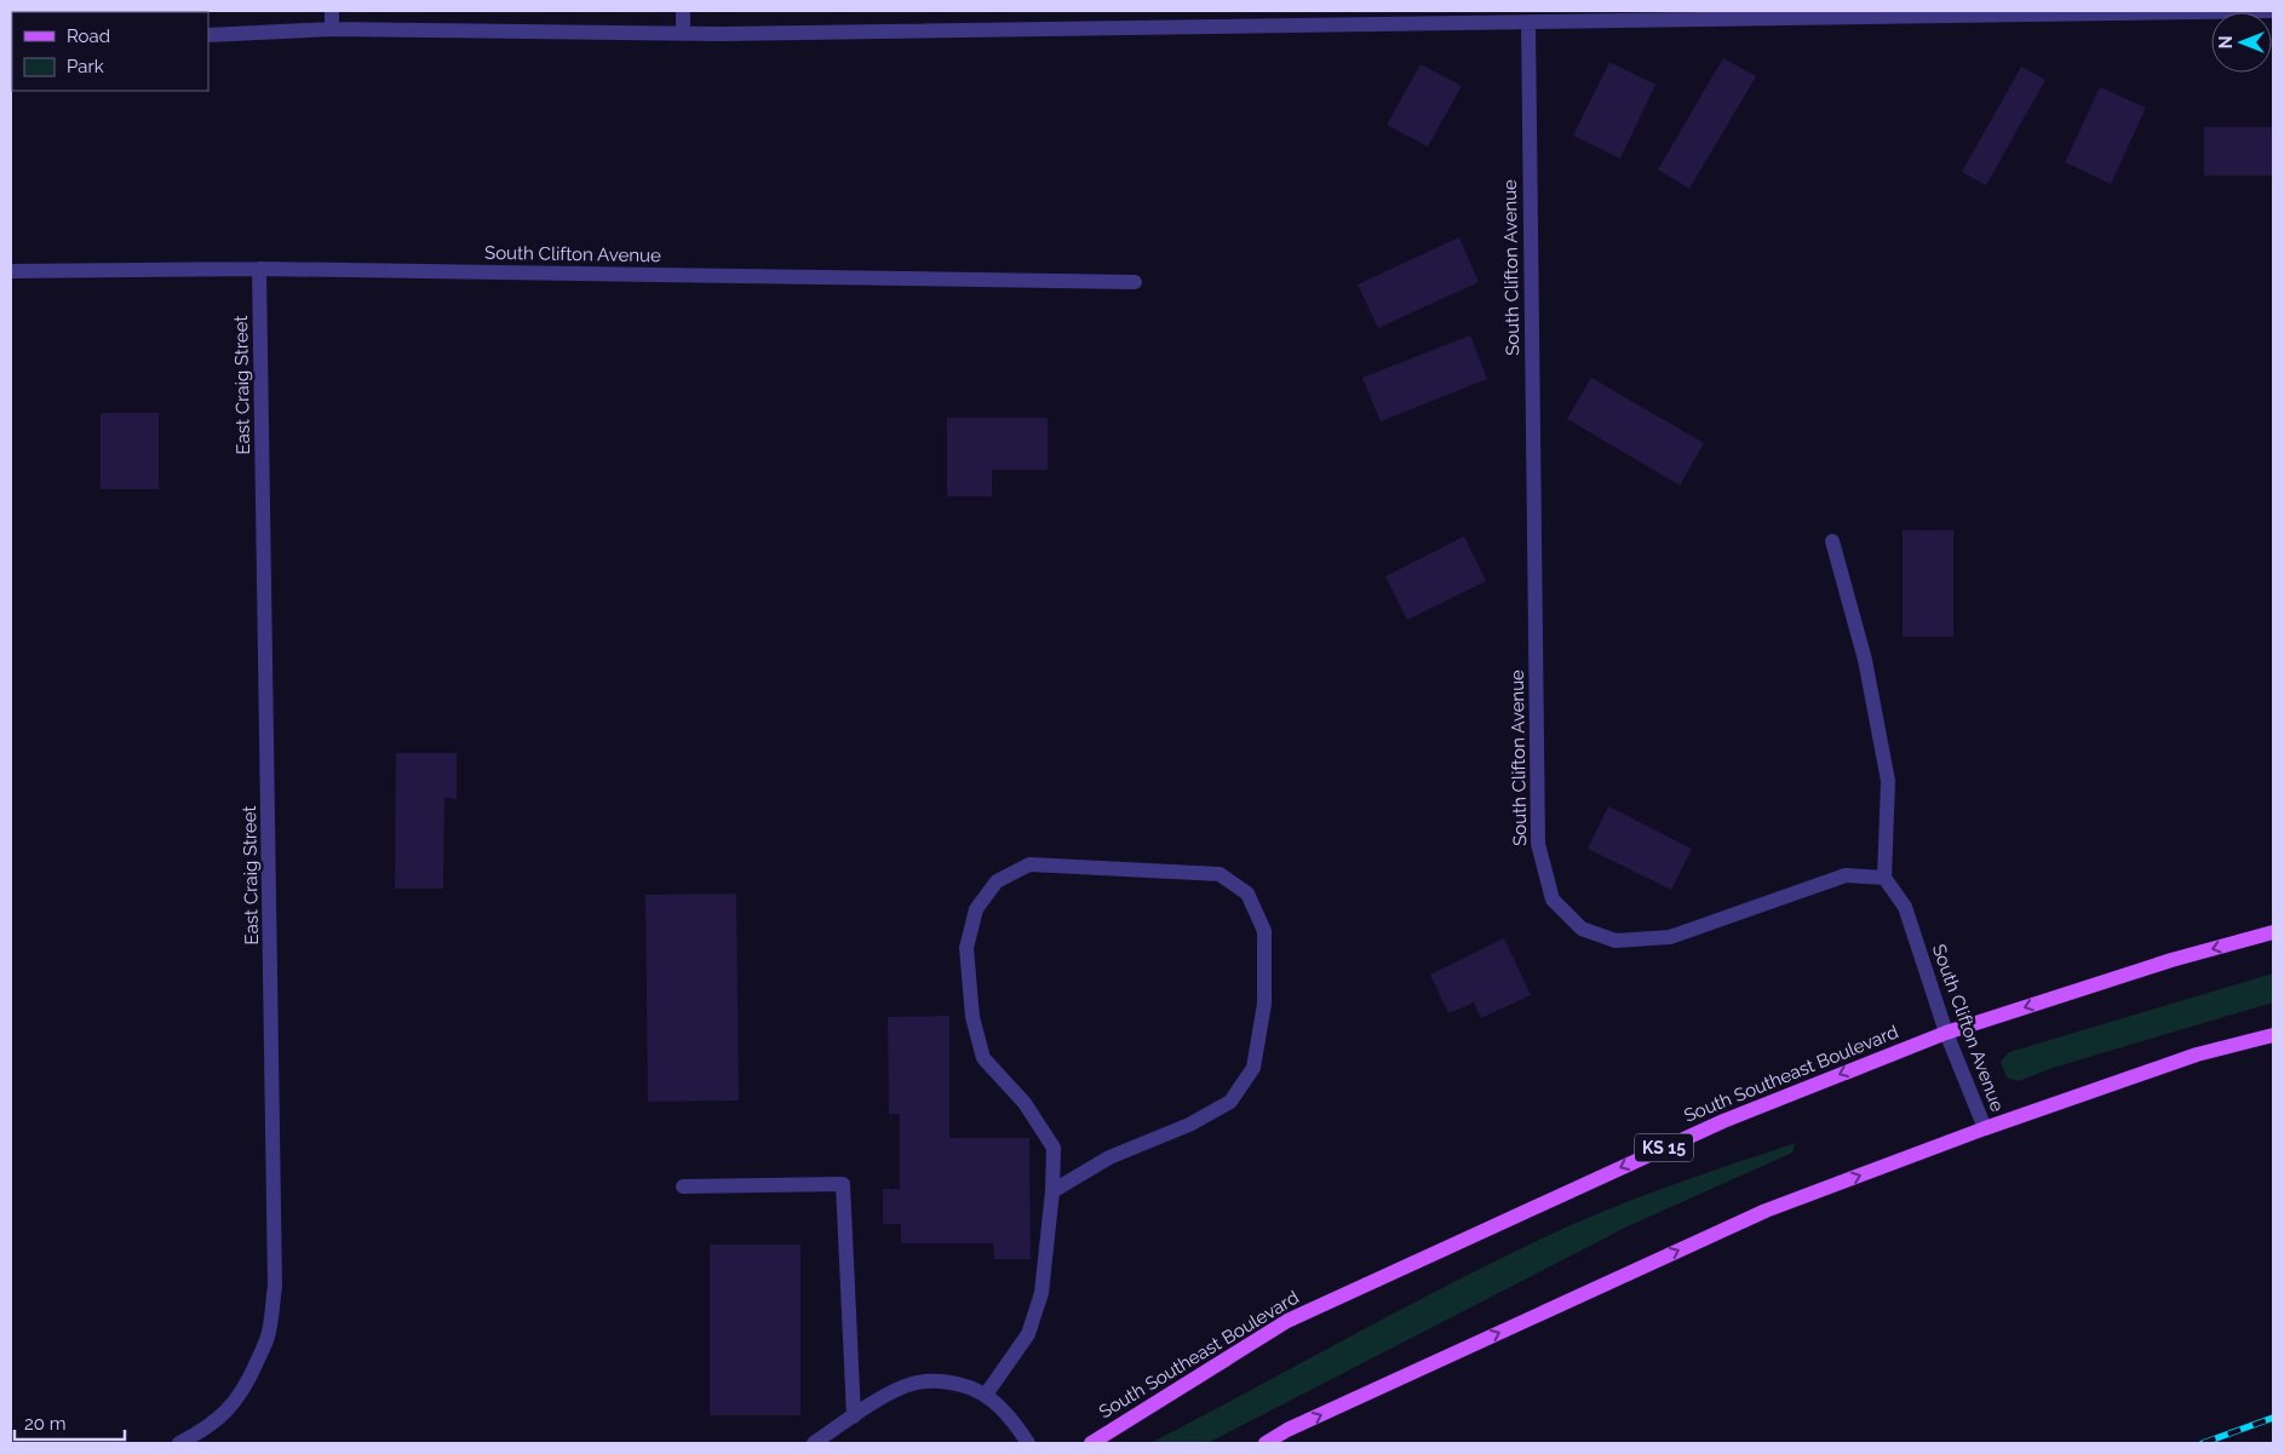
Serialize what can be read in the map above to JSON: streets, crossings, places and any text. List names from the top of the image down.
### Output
{
  "streets": {
    "main road": ["South Southeast Boulevard", "KS 15"],
    "street": ["South Clifton Avenue", "East Craig Street"]
  },
  "crossings": [
    ["South Clifton Avenue", "East Craig Street"],
    ["South Clifton Avenue", "South Southeast Boulevard"]
  ],
  "legend": ["Road", "Park"],
  "scale_bar": "20 m",
  "north": "left"
}
